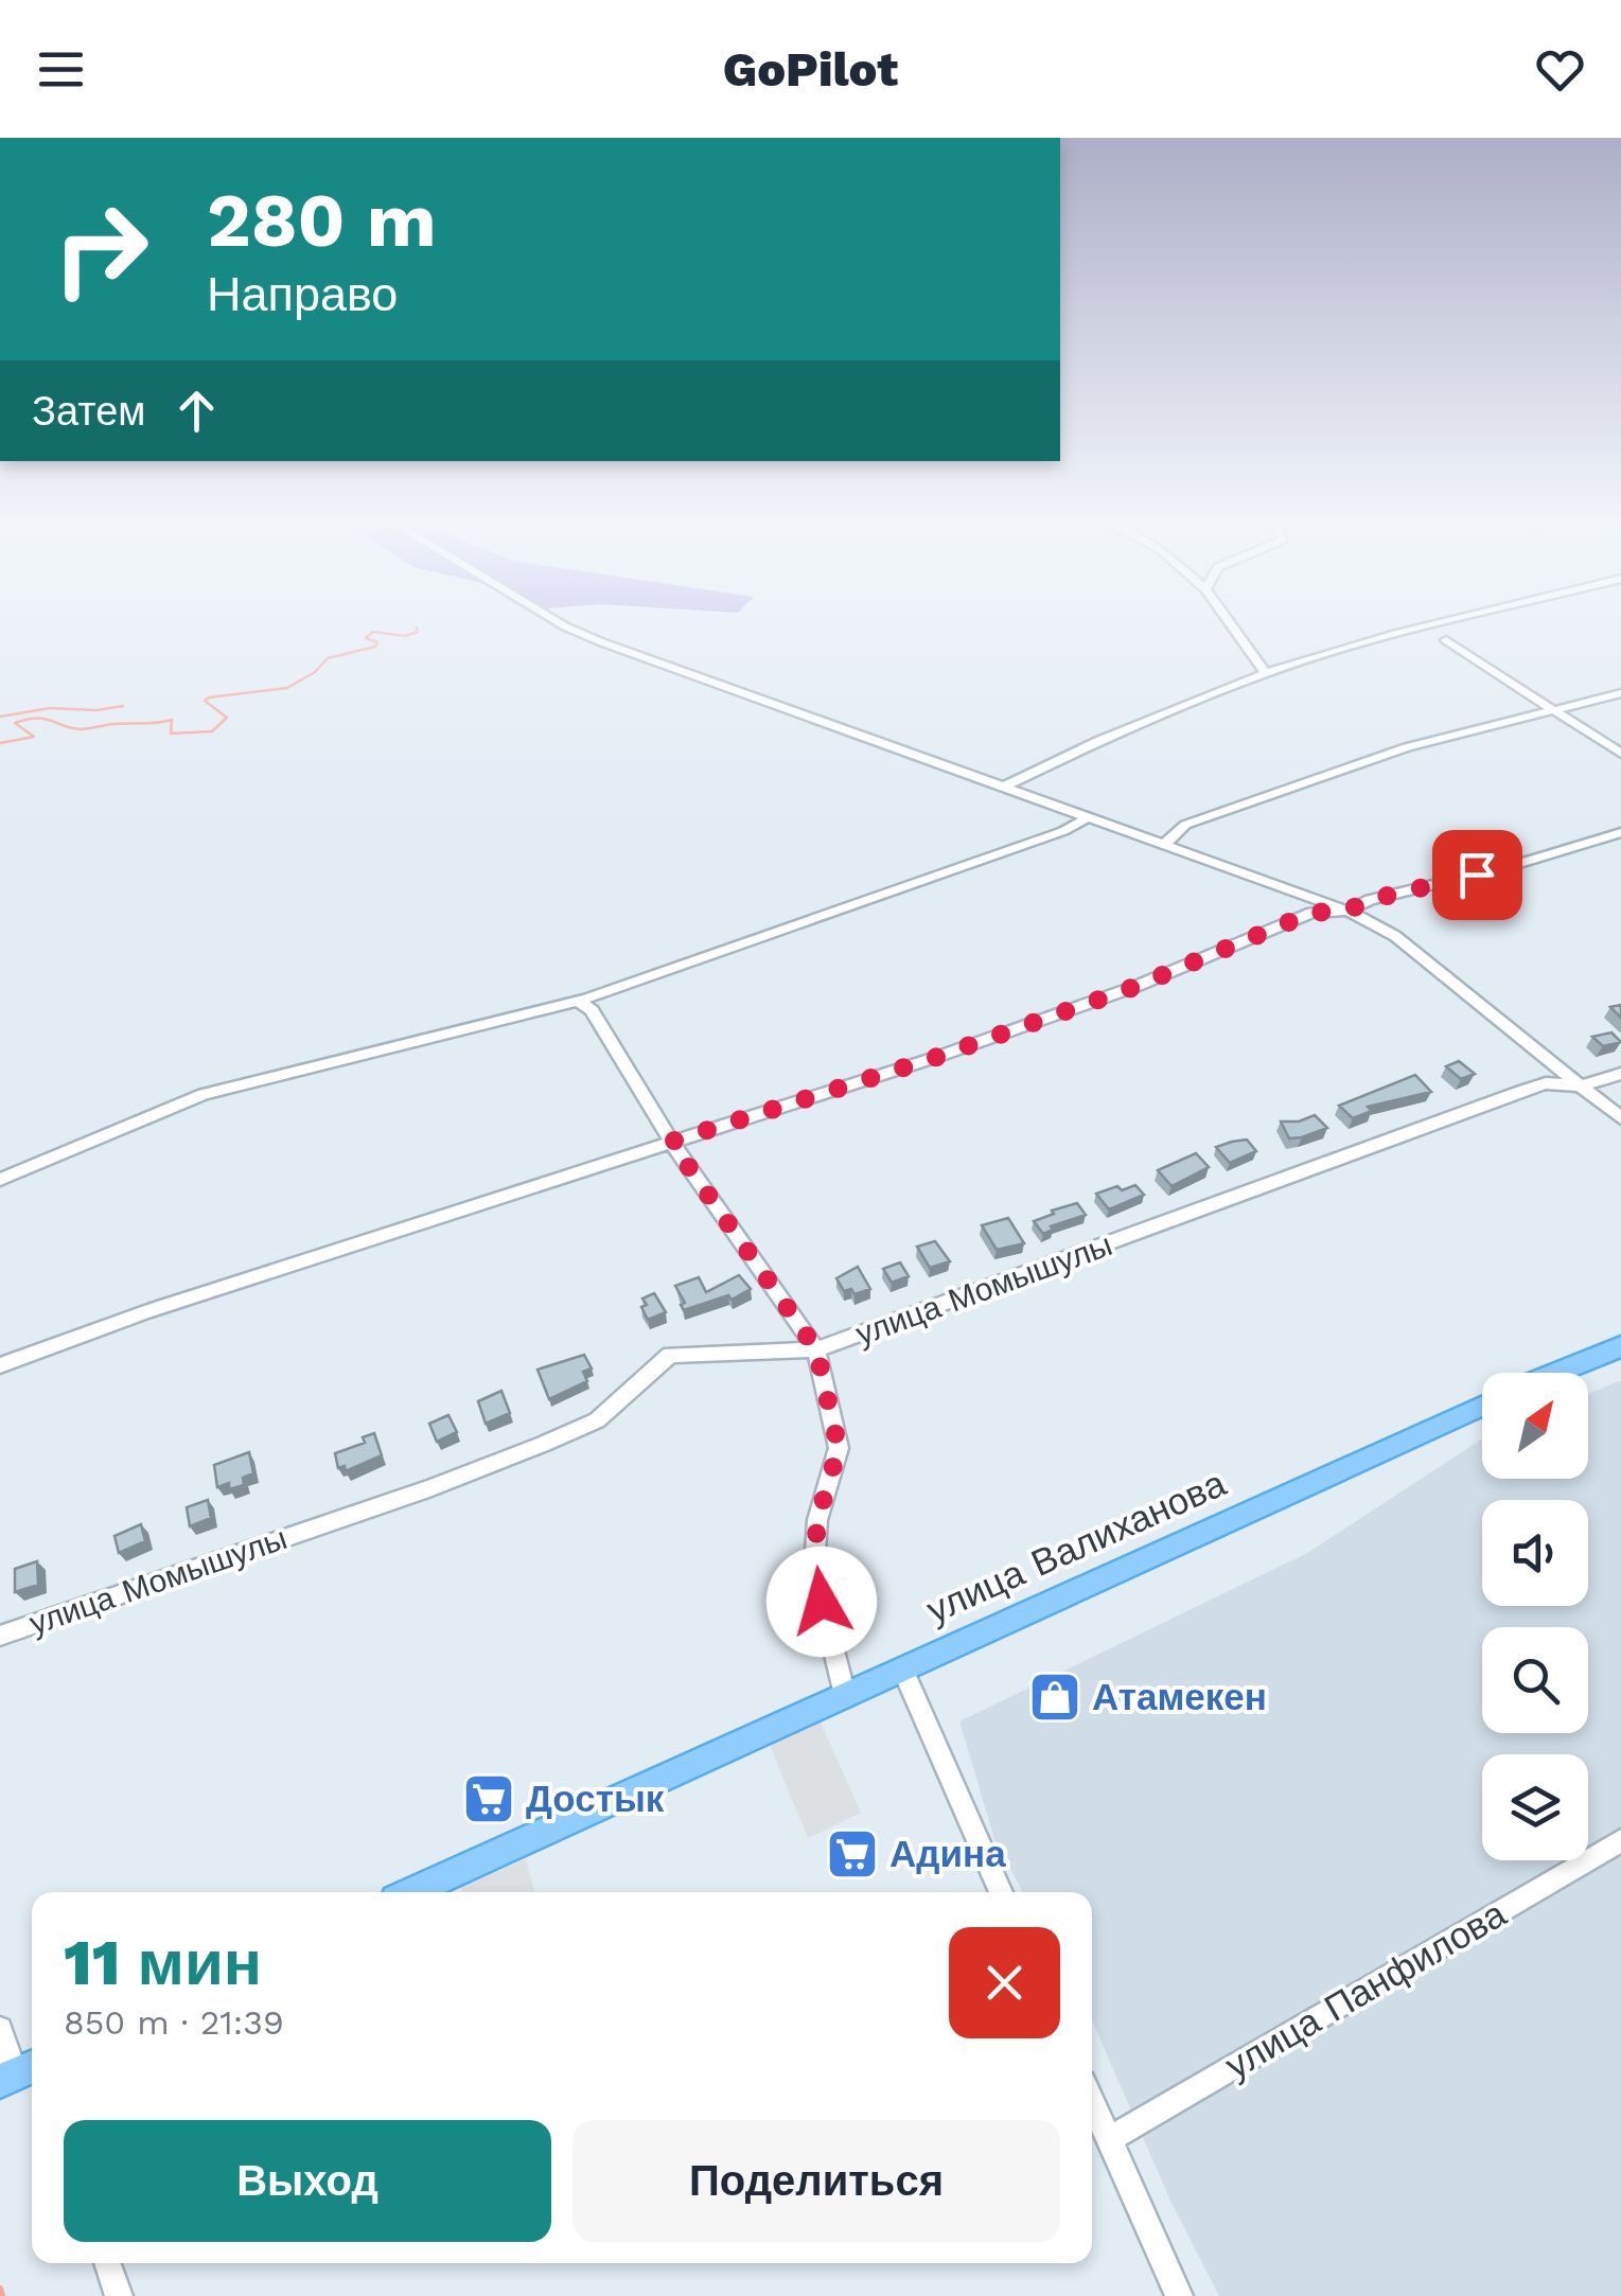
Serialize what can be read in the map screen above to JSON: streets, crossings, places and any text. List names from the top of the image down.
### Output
{
  "streets": {
    "main road": ["улица Валиханова"],
    "street": ["улица Момышулы", "улица Панфилова"]
  },
  "places": {
    "shop": ["Атамекен"],
    "supermarket": ["Достык", "Адина"]
  },
  "north": "top right",
  "page": {
    "header": "GoPilot",
    "turn": ["280 m", "Направо"],
    "then": "Затем",
    "heading": ["11 мин", "850 m · 21:39"],
    "buttons": ["Выход", "Поделиться"]
  }
}
